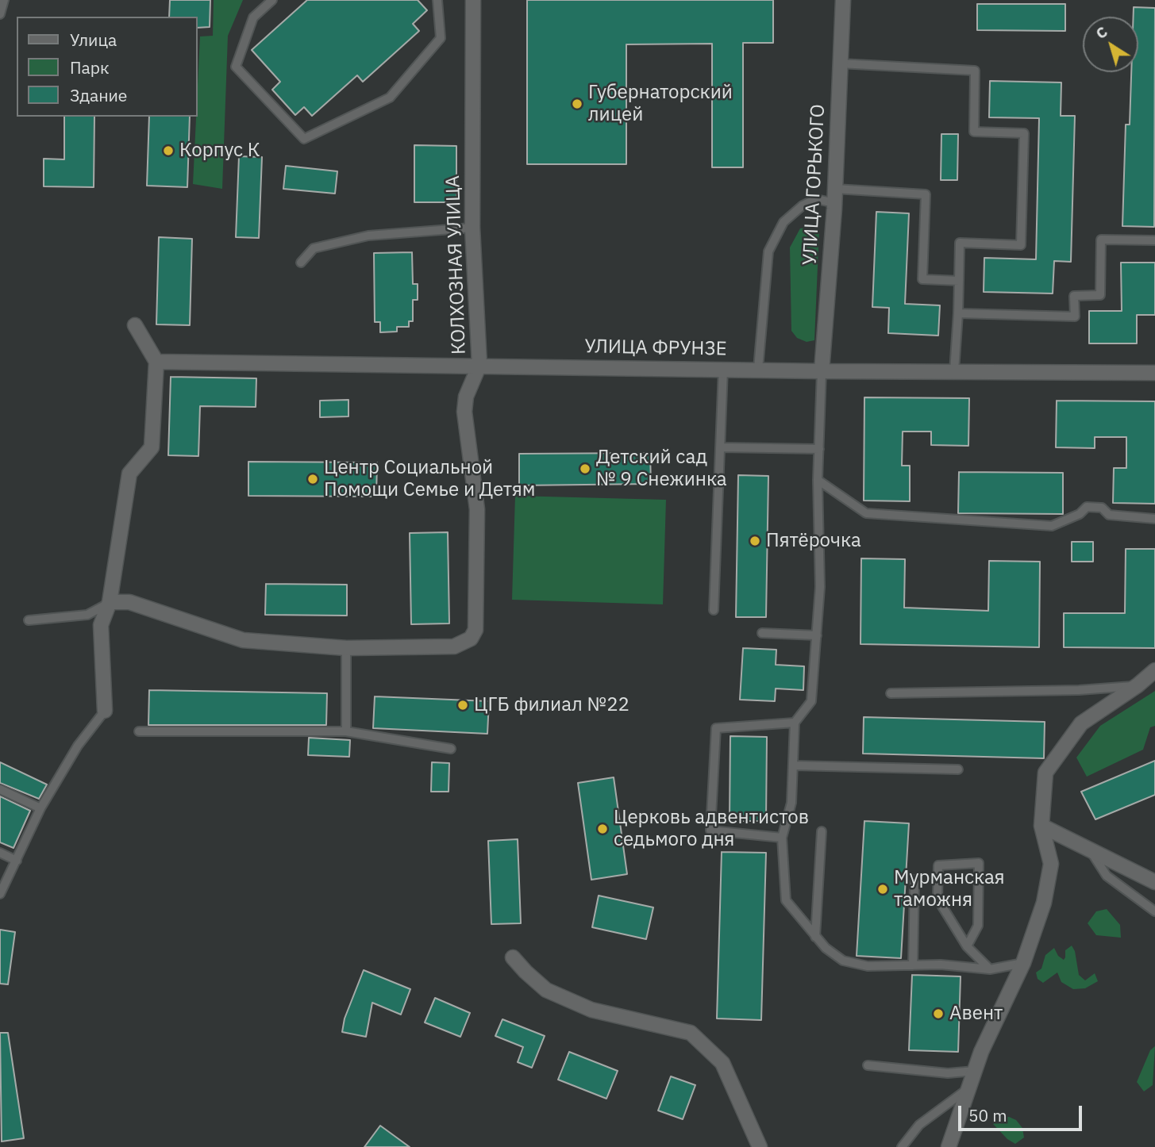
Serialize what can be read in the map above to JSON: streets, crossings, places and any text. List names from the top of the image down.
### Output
{
  "streets": {
    "street": ["УЛИЦА ГОРЬКОГО", "КОЛХОЗНАЯ УЛИЦА", "УЛИЦА ФРУНЗЕ"]
  },
  "crossings": [
    ["УЛИЦА ГОРЬКОГО", "УЛИЦА ФРУНЗЕ"],
    ["КОЛХОЗНАЯ УЛИЦА", "УЛИЦА ФРУНЗЕ"]
  ],
  "places": [
    "Губернаторский лицей",
    "Корпус К",
    "Детский сад № 9 Снежинка",
    "Центр Социальной Помощи Семье и Детям",
    "Пятёрочка",
    "ЦГБ филиал №22",
    "Церковь адвентистов седьмого дня",
    "Мурманская таможня",
    "Авент"
  ],
  "legend": ["Улица", "Парк", "Здание"],
  "scale_bar": "50 m",
  "north": "top left"
}
